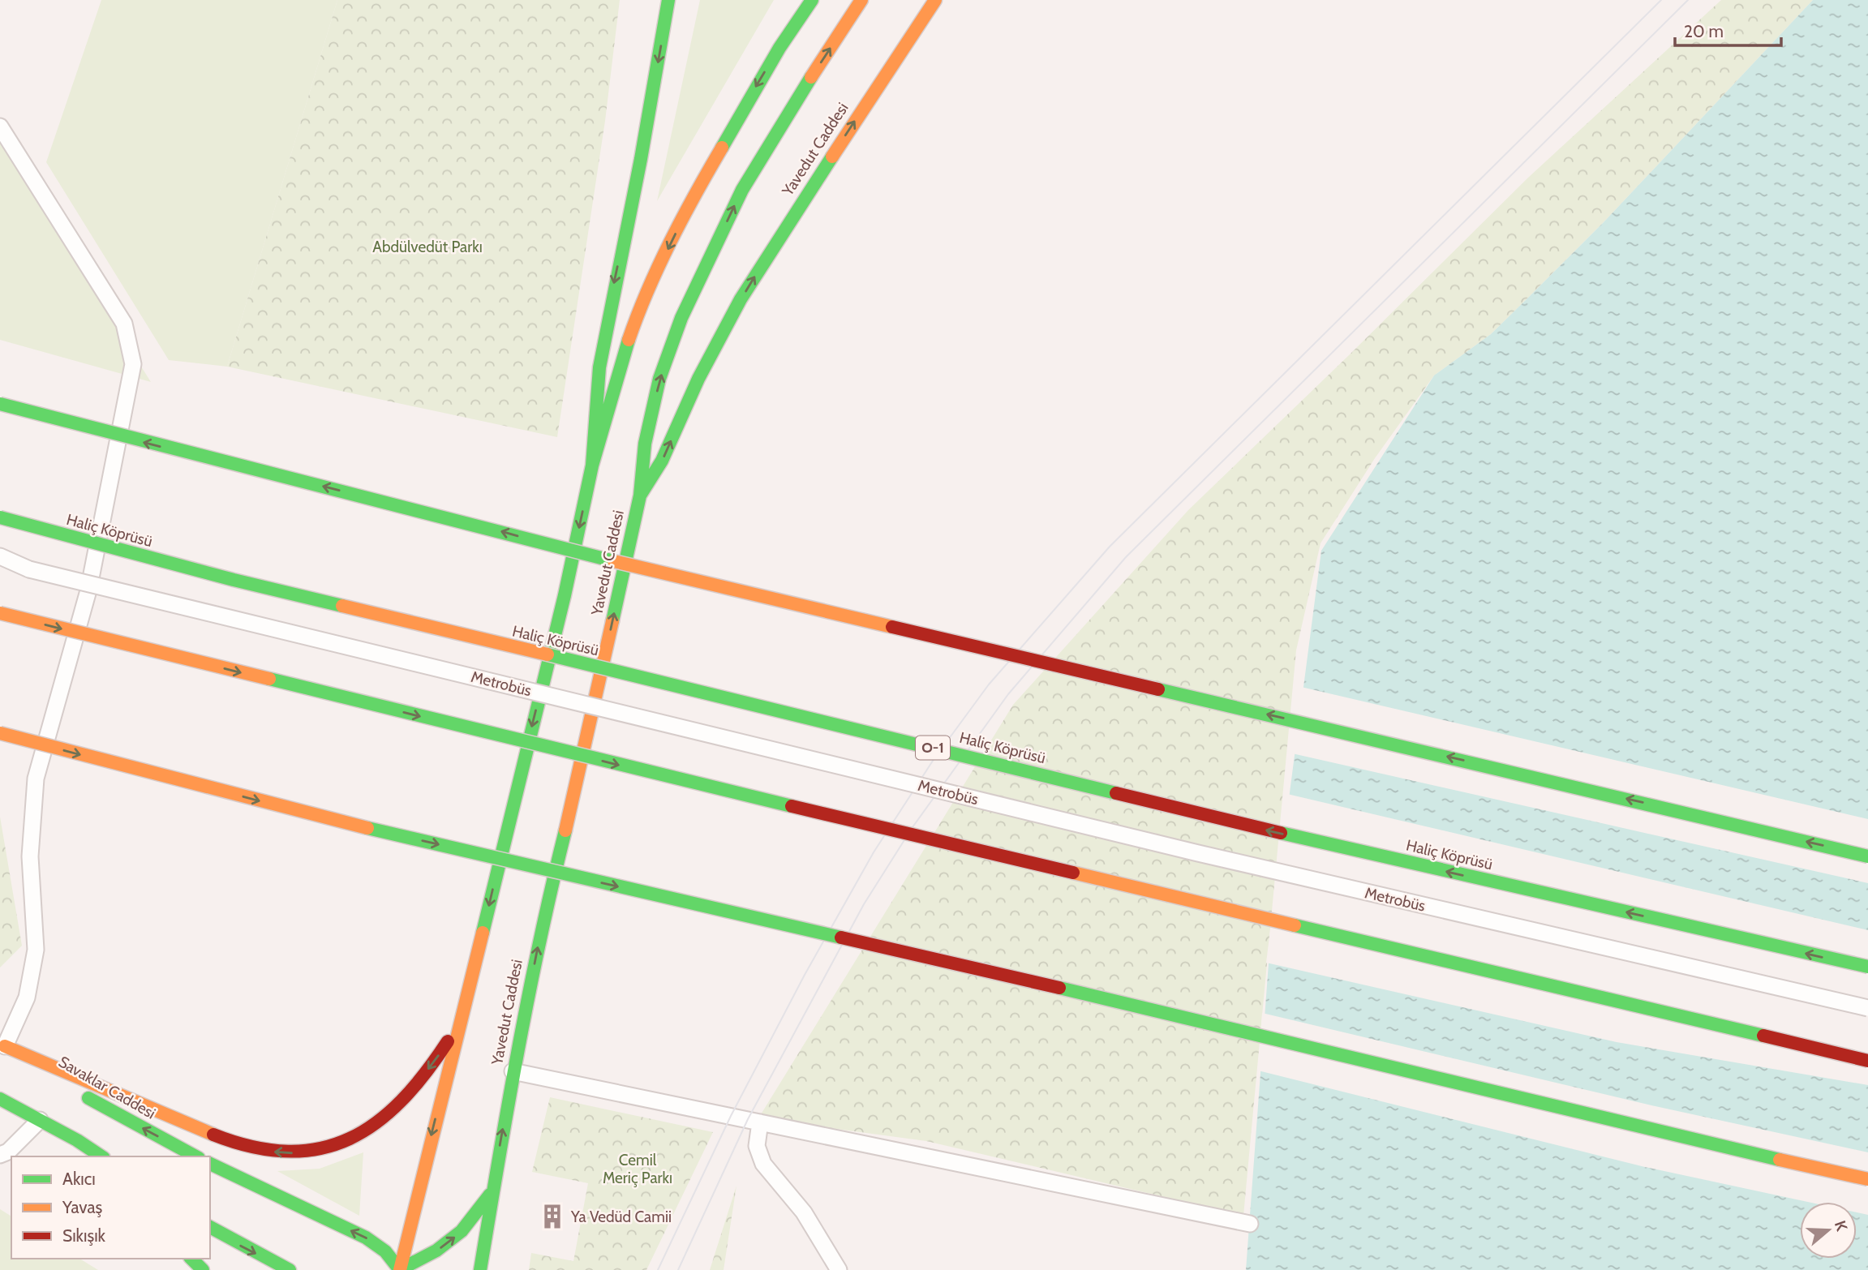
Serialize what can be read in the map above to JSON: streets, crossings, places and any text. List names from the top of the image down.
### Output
{
  "streets": {
    "main road": [
      "Yavedut Caddesi",
      "Haliç Köprüsü",
      "O-1",
      "Savaklar Caddesi"
    ],
    "lane": ["Metrobüs"]
  },
  "parks": ["Abdülvedüt Parkı", "Cemil Meriç Parkı"],
  "places": {
    "building": ["Ya Vedüd Camii"]
  },
  "legend": ["Akıcı", "Yavaş", "Sıkışık"],
  "scale_bar": "20 m",
  "north": "right"
}
